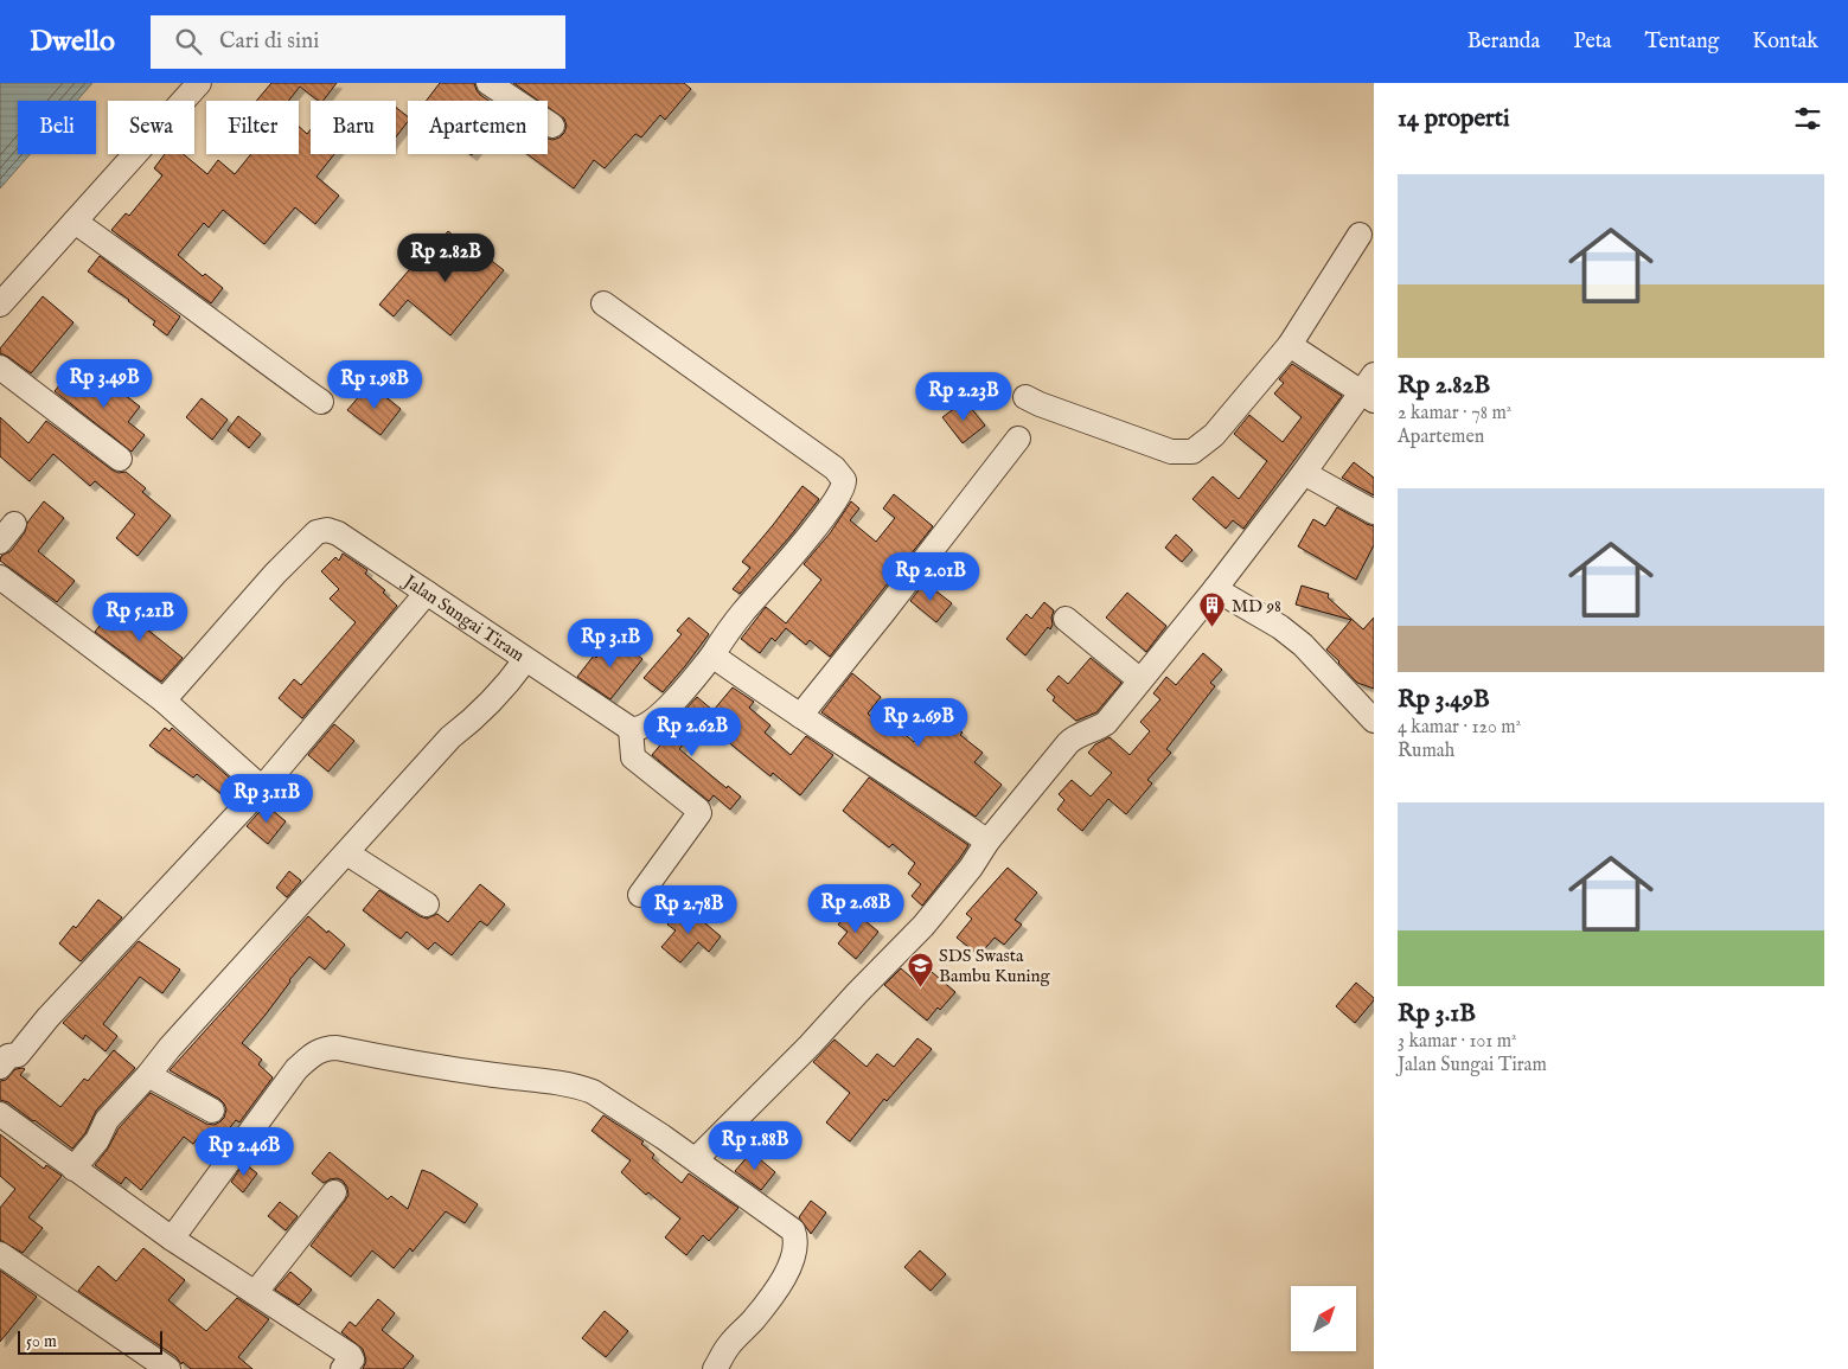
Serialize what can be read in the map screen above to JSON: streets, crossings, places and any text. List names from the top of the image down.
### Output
{
  "streets": {
    "street": ["Jalan Sungai Tiram"]
  },
  "places": {
    "building": ["MD 98"],
    "school or university": ["SDS Swasta Bambu Kuning"]
  },
  "scale_bar": "50 m",
  "north": "top right",
  "page": {
    "header": "Dwello",
    "search": "Cari di sini",
    "nav": [
      "Beranda",
      "Peta",
      "Tentang",
      "Kontak"
    ],
    "heading": "14 properti",
    "chip": [
      "Beli",
      "Sewa",
      "Filter",
      "Baru",
      "Apartemen"
    ],
    "list": [
      {
        "name": "Rp 2.82B",
        "note": "2 kamar · 78 m² · Apartemen"
      },
      {
        "name": "Rp 3.49B",
        "note": "4 kamar · 120 m² · Rumah"
      },
      {
        "name": "Rp 3.1B",
        "note": "3 kamar · 101 m² · Jalan Sungai Tiram"
      }
    ],
    "price": [
      "Rp 2.82B",
      "Rp 3.49B",
      "Rp 1.98B",
      "Rp 2.23B",
      "Rp 2.01B",
      "Rp 5.21B",
      "Rp 3.1B",
      "Rp 2.69B",
      "Rp 2.62B",
      "Rp 3.11B",
      "Rp 2.68B",
      "Rp 2.78B",
      "Rp 1.88B",
      "Rp 2.46B"
    ],
    "scale": "50 m"
  }
}
